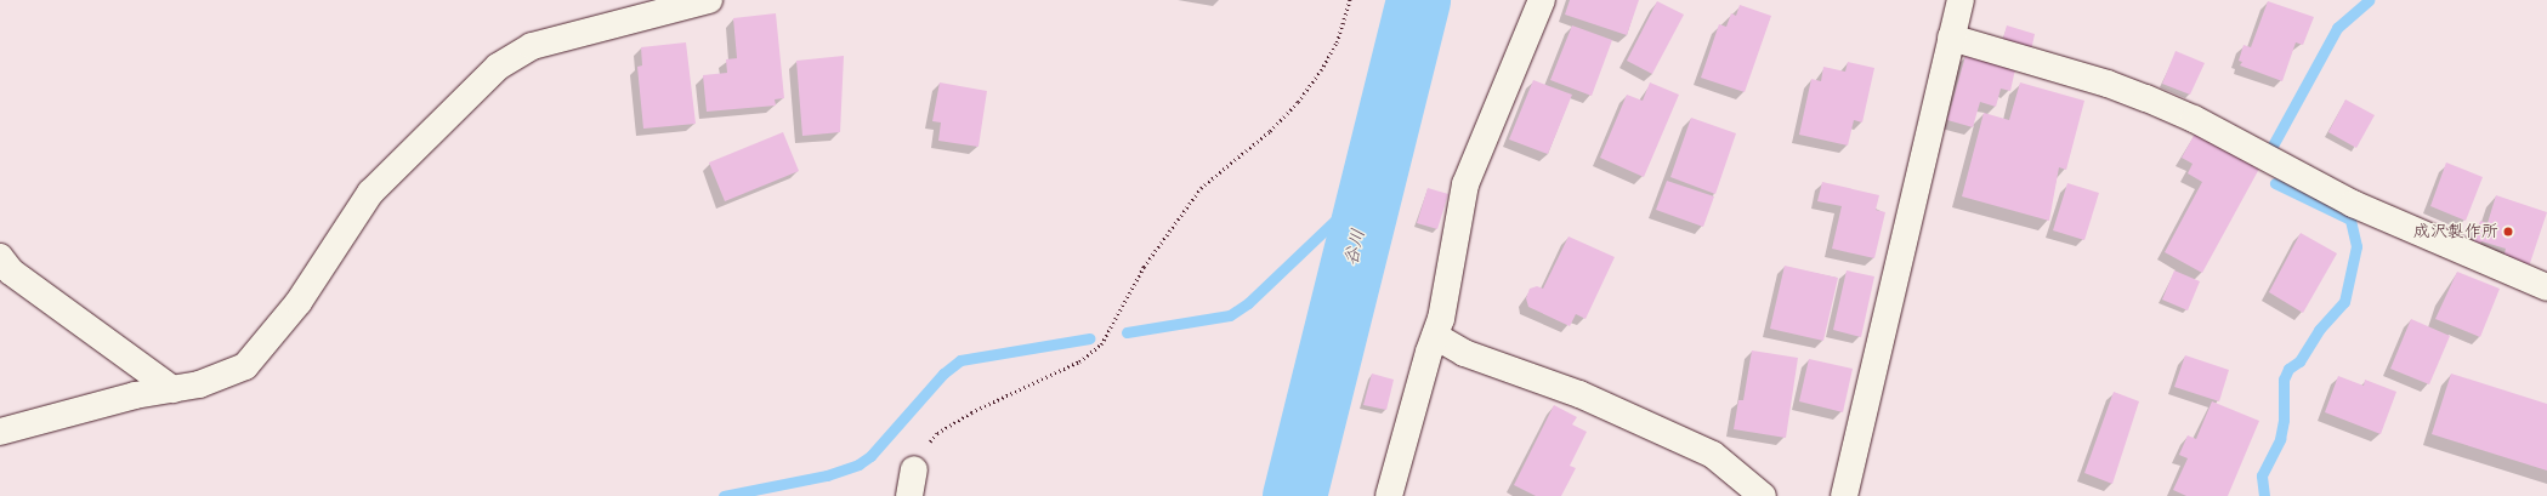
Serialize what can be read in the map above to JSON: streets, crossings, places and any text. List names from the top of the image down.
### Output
{
  "water": ["谷川"],
  "places": ["成沢製作所"]
}
